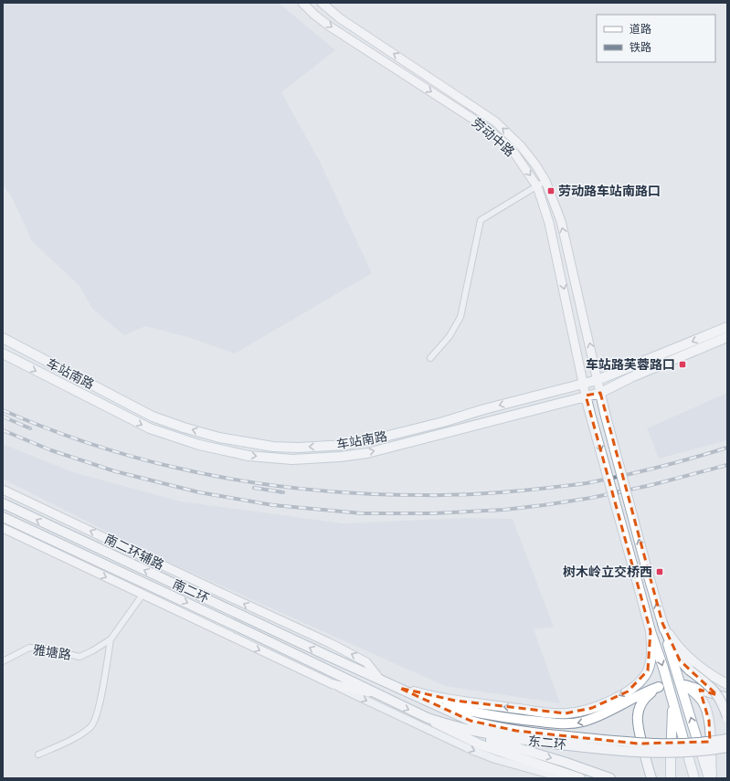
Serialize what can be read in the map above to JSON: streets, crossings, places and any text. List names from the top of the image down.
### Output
{
  "streets": {
    "main road": [
      "劳动中路",
      "车站南路",
      "南二环辅路",
      "南二环",
      "东二环"
    ],
    "street": ["雅塘路"]
  },
  "crossings": [
    ["劳动中路", "车站南路"],
    ["南二环辅路", "南二环"],
    ["南二环辅路", "东二环"],
    ["南二环", "东二环"]
  ],
  "places": {
    "transit": ["劳动路车站南路口", "车站路芙蓉路口", "树木岭立交桥西"]
  },
  "legend": ["道路", "铁路"]
}
